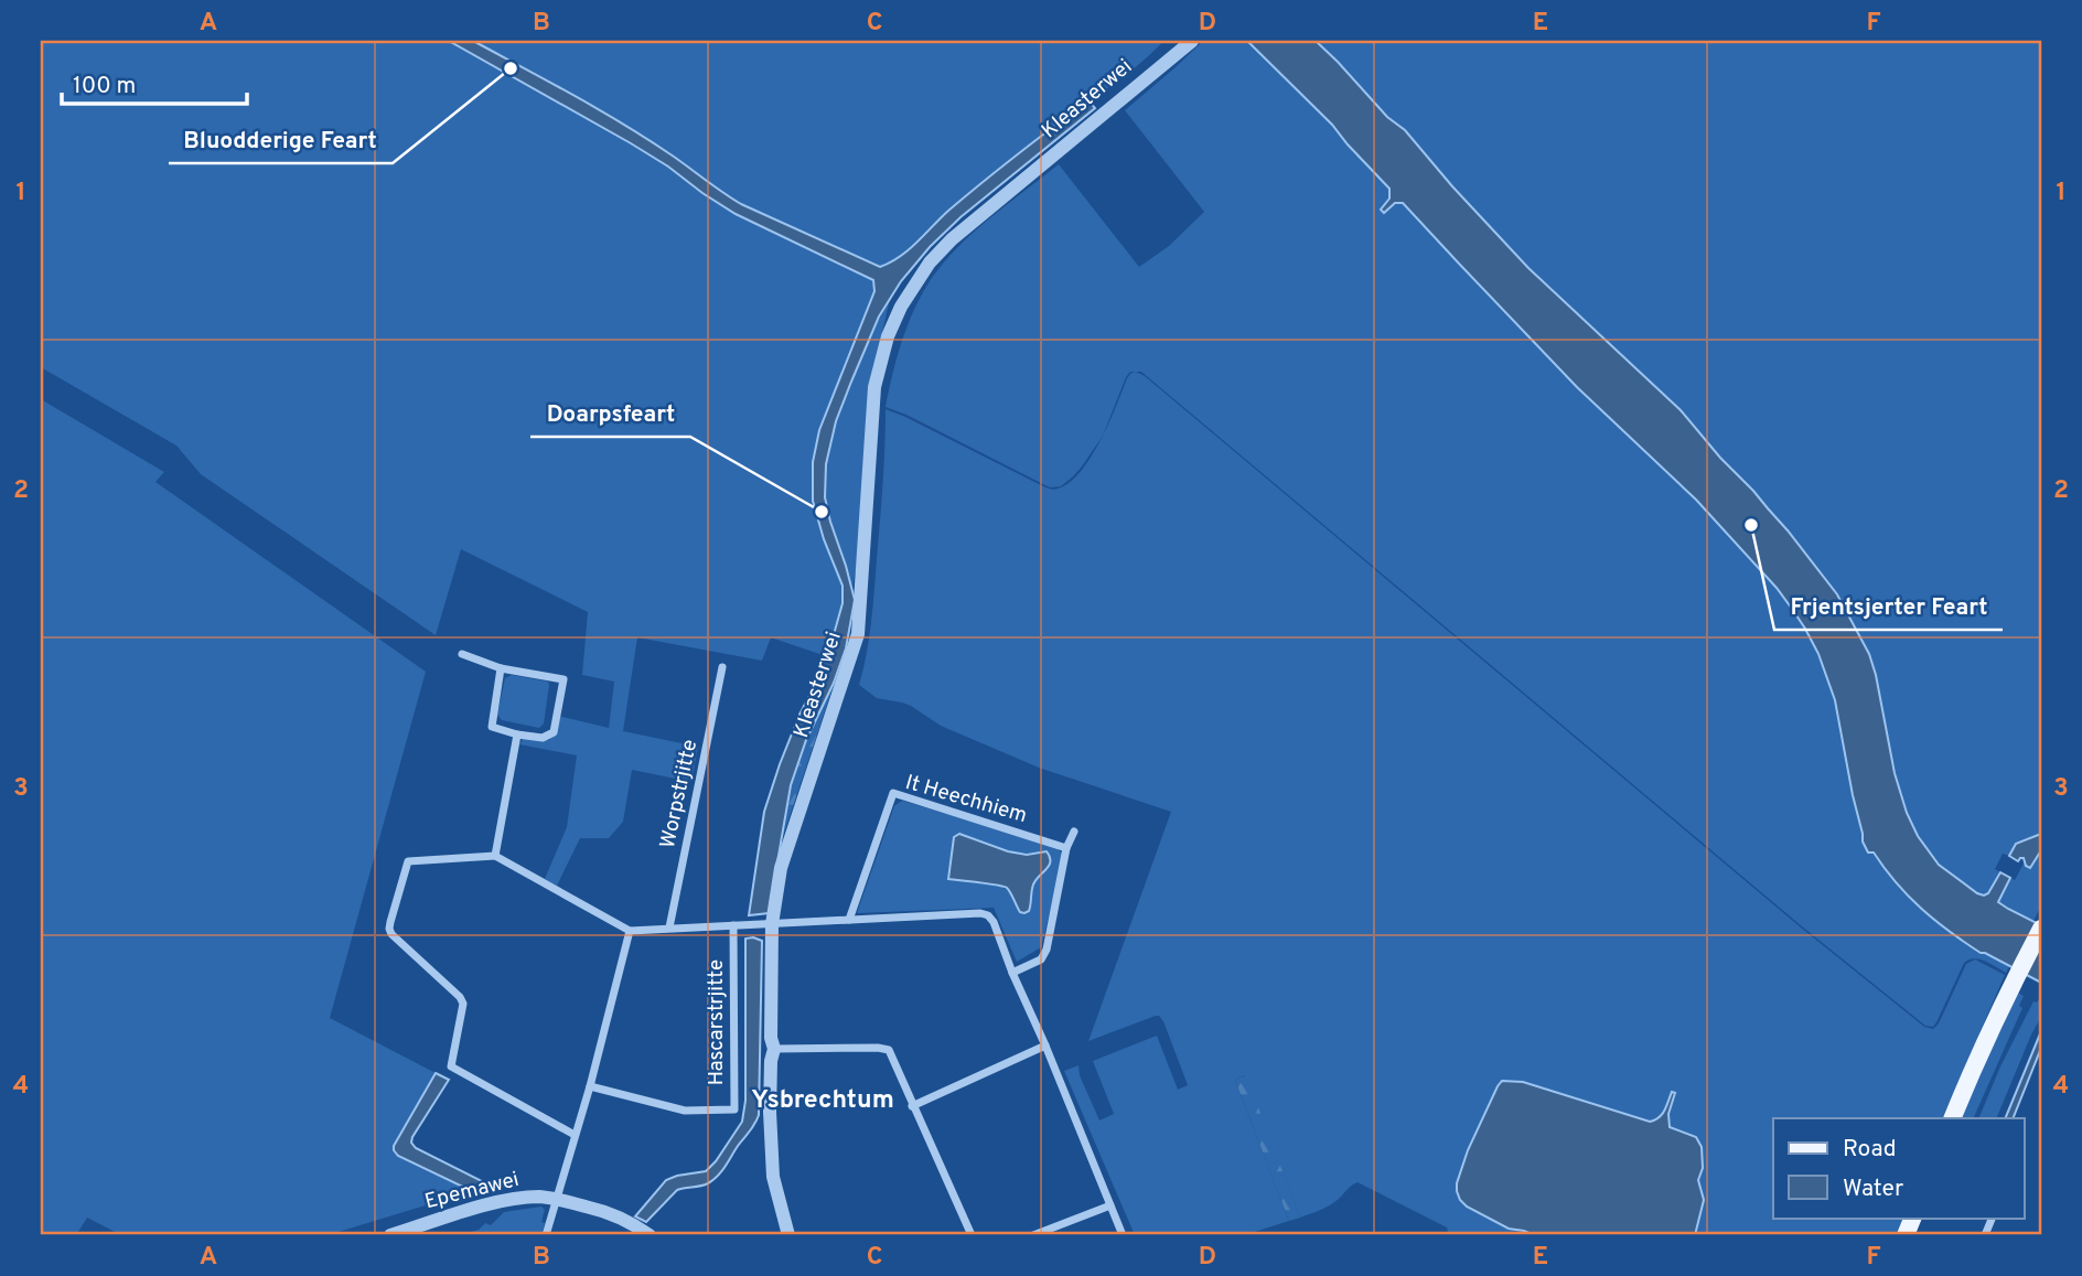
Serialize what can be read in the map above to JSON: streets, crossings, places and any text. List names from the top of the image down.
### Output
{
  "streets": {
    "street": [
      "Kleasterwei",
      "Worpstrjitte",
      "It Heechhiem",
      "Hascarstrjitte",
      "Epemawei"
    ]
  },
  "districts": ["Ysbrechtum"],
  "places": ["Bluodderige Feart", "Doarpsfeart", "Frjentsjerter Feart"],
  "legend": ["Road", "Water"],
  "scale_bar": "100 m",
  "grid": {
    "columns": [
      "A",
      "B",
      "C",
      "D",
      "E",
      "F"
    ],
    "rows": [
      "1",
      "2",
      "3",
      "4"
    ]
  }
}
